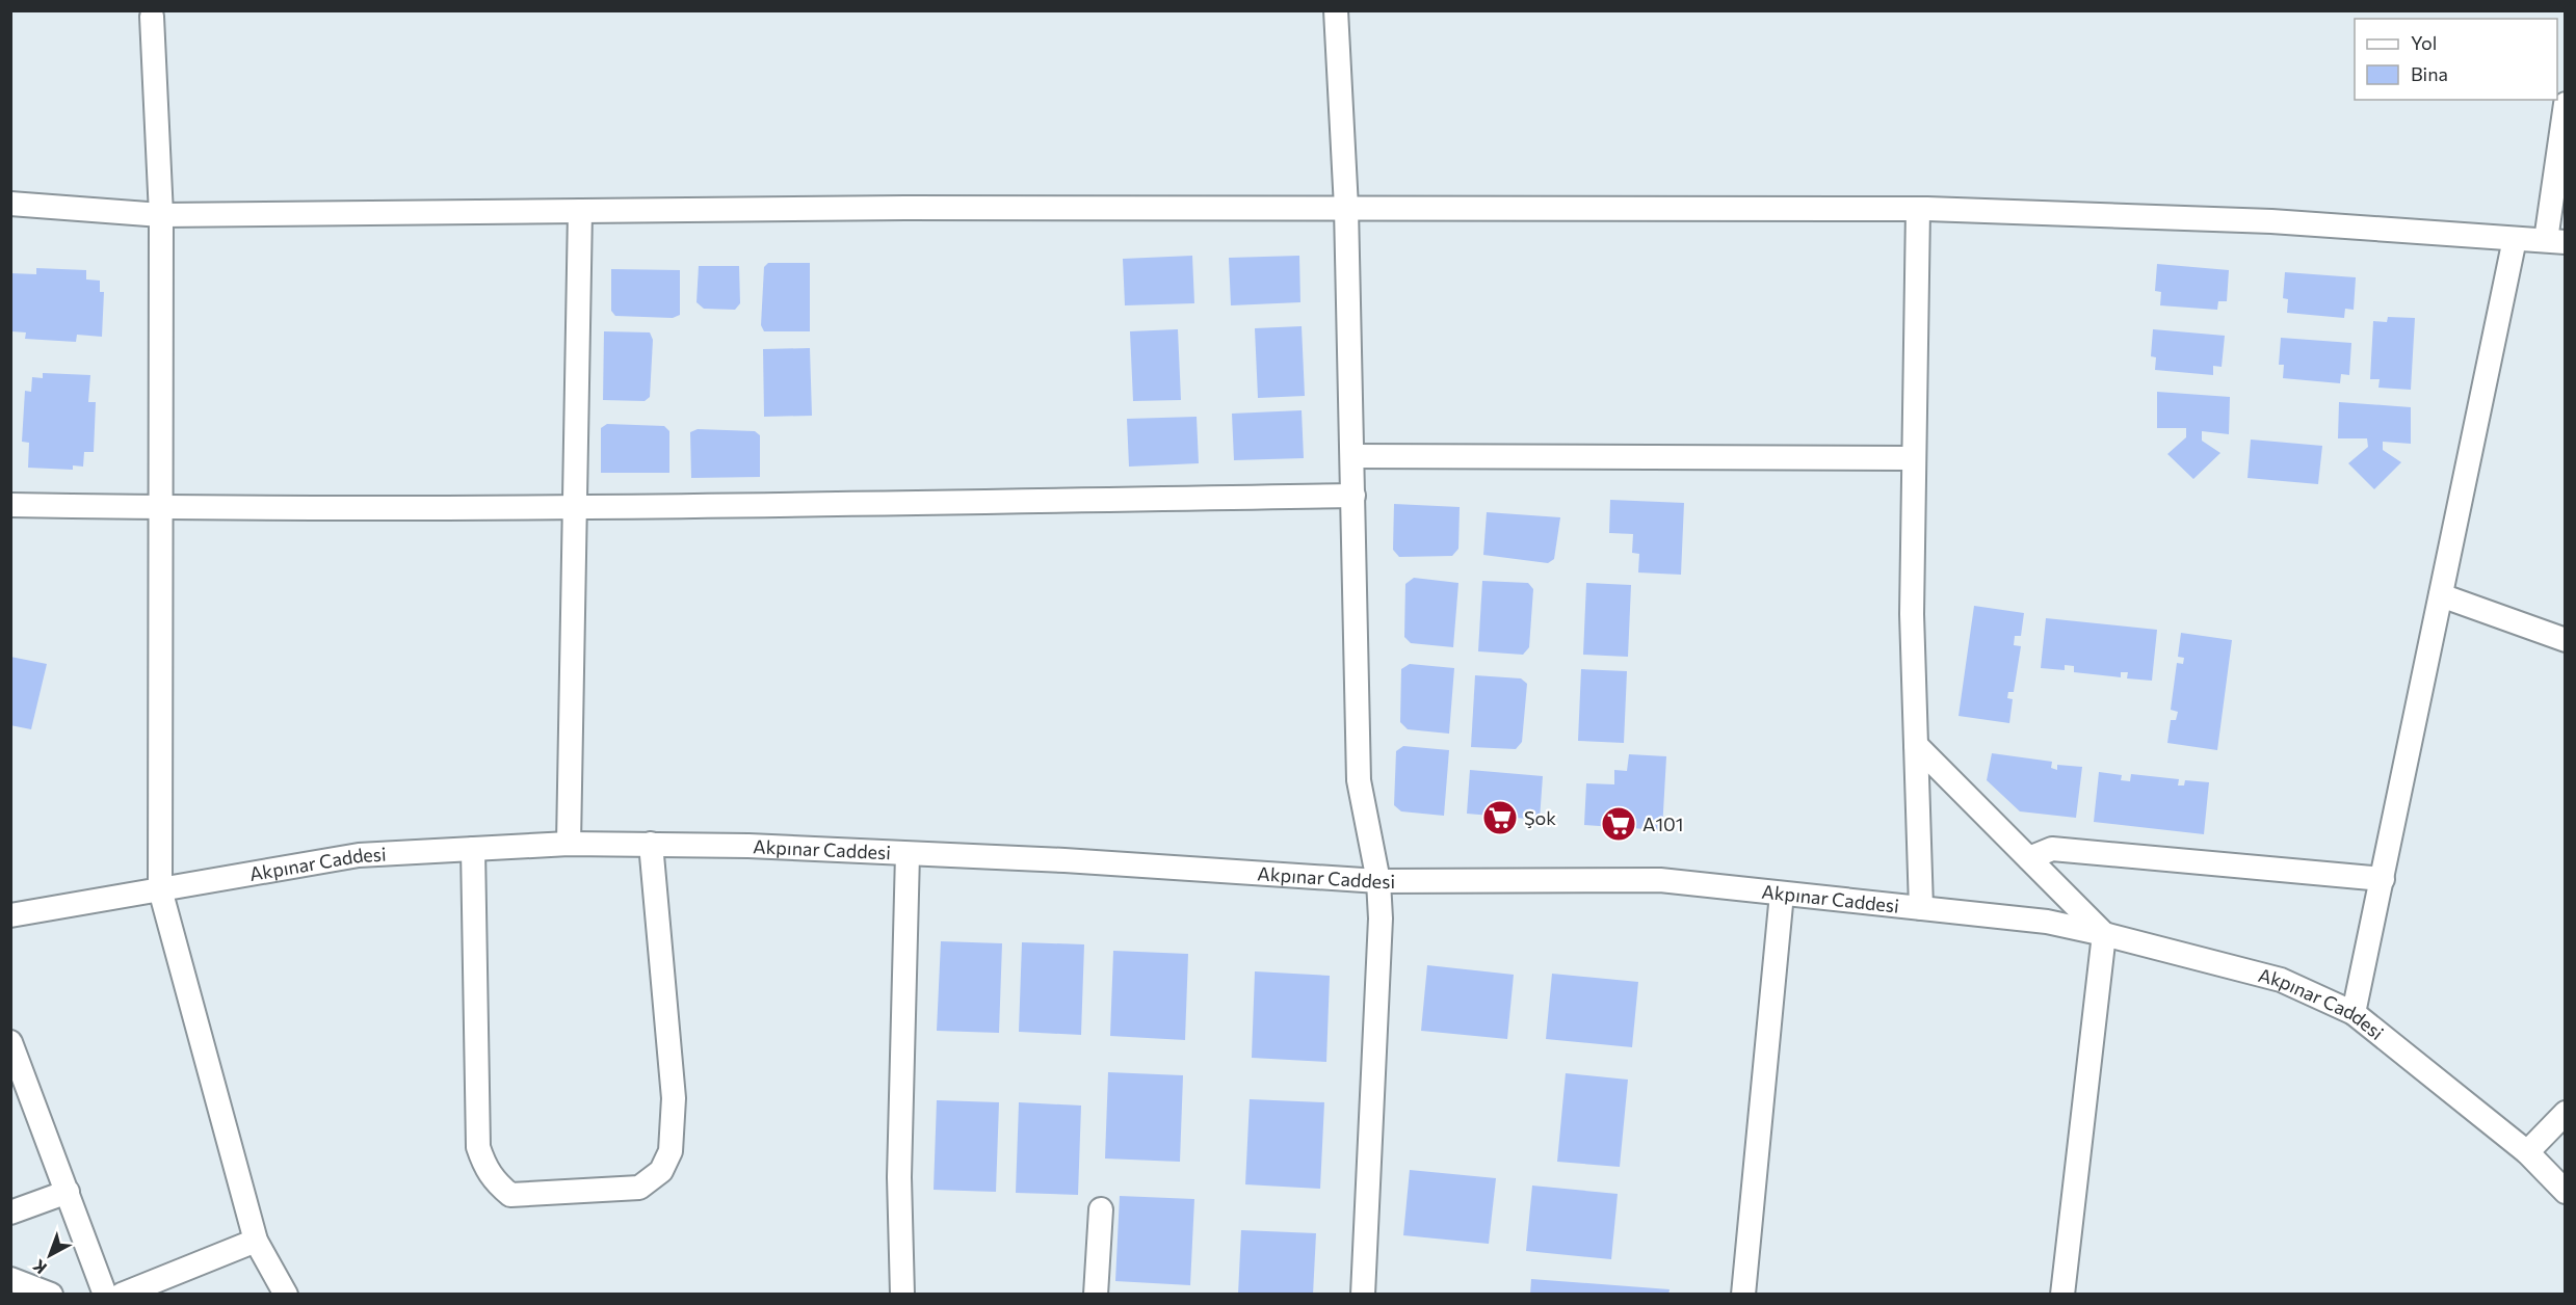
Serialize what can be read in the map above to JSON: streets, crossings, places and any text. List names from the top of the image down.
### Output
{
  "streets": {
    "street": ["Akpınar Caddesi"]
  },
  "places": {
    "supermarket": ["Şok", "A101"]
  },
  "legend": ["Yol", "Bina"],
  "north": "bottom left"
}
